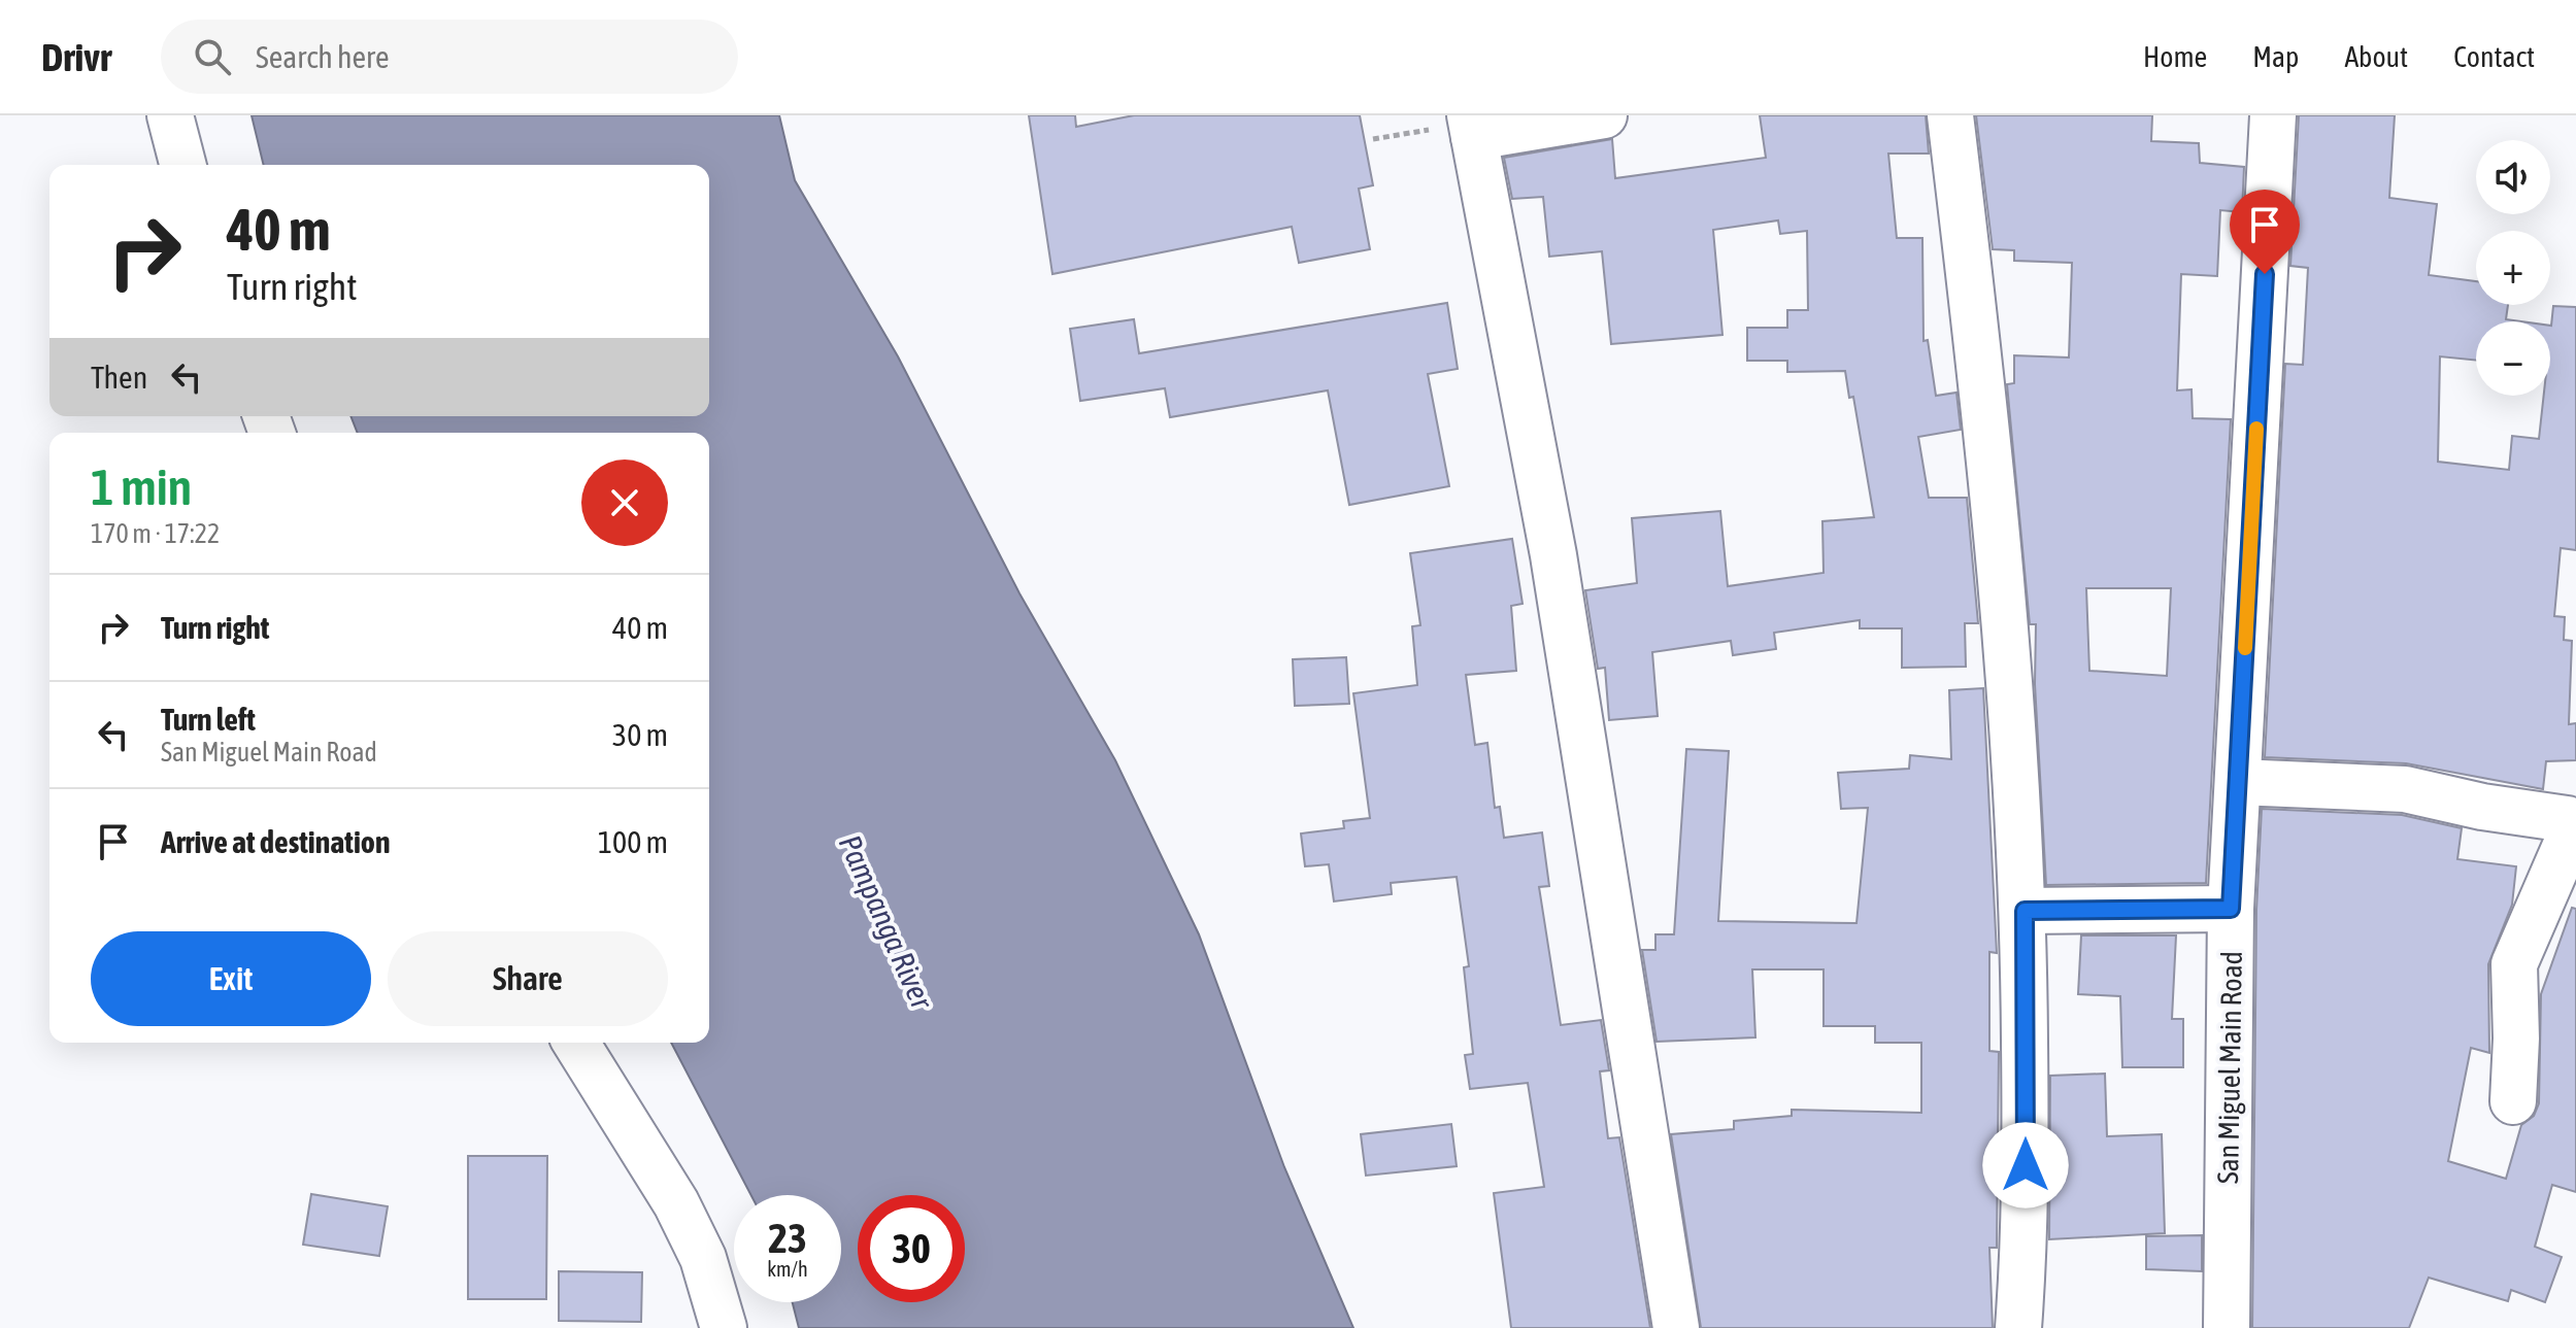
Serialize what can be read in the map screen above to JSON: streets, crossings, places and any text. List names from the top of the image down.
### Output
{
  "streets": {
    "street": ["San Miguel Main Road"]
  },
  "water": ["Pampanga River"],
  "page": {
    "header": "Drivr",
    "search": "Search here",
    "nav": [
      "Home",
      "Map",
      "About",
      "Contact"
    ],
    "map_buttons": ["+", "−"],
    "turn": ["40 m", "Turn right"],
    "then": "Then",
    "heading": ["1 min", "170 m · 17:22"],
    "list": [
      {
        "name": "Turn right",
        "value": "40 m"
      },
      {
        "name": "Turn left",
        "note": "San Miguel Main Road",
        "value": "30 m"
      },
      {
        "name": "Arrive at destination",
        "value": "100 m"
      }
    ],
    "buttons": ["Exit", "Share"],
    "speed": "23 km/h",
    "limit": "30"
  }
}
